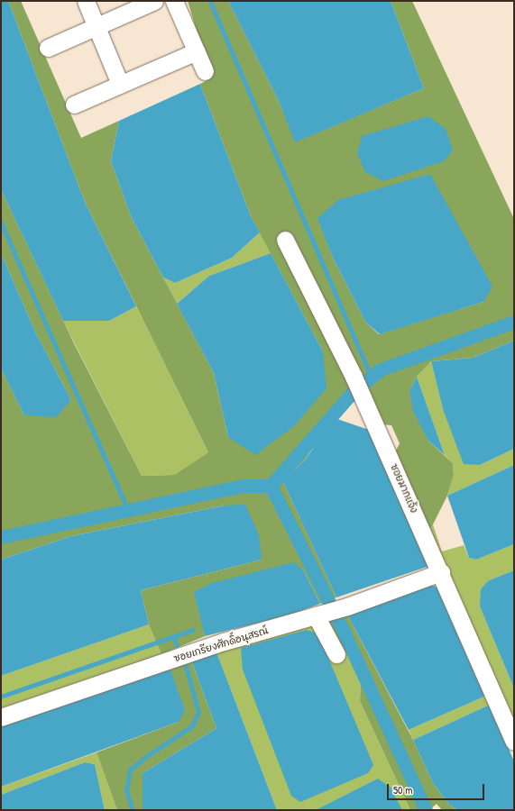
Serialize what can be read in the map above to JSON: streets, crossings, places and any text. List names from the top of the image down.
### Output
{
  "streets": {
    "street": ["ซอยมากแจ้ง", "ซอยเกรียงศักดิ์อนุสรณ์"]
  },
  "crossings": [
    ["ซอยมากแจ้ง", "ซอยเกรียงศักดิ์อนุสรณ์"]
  ],
  "scale_bar": "50 m"
}
